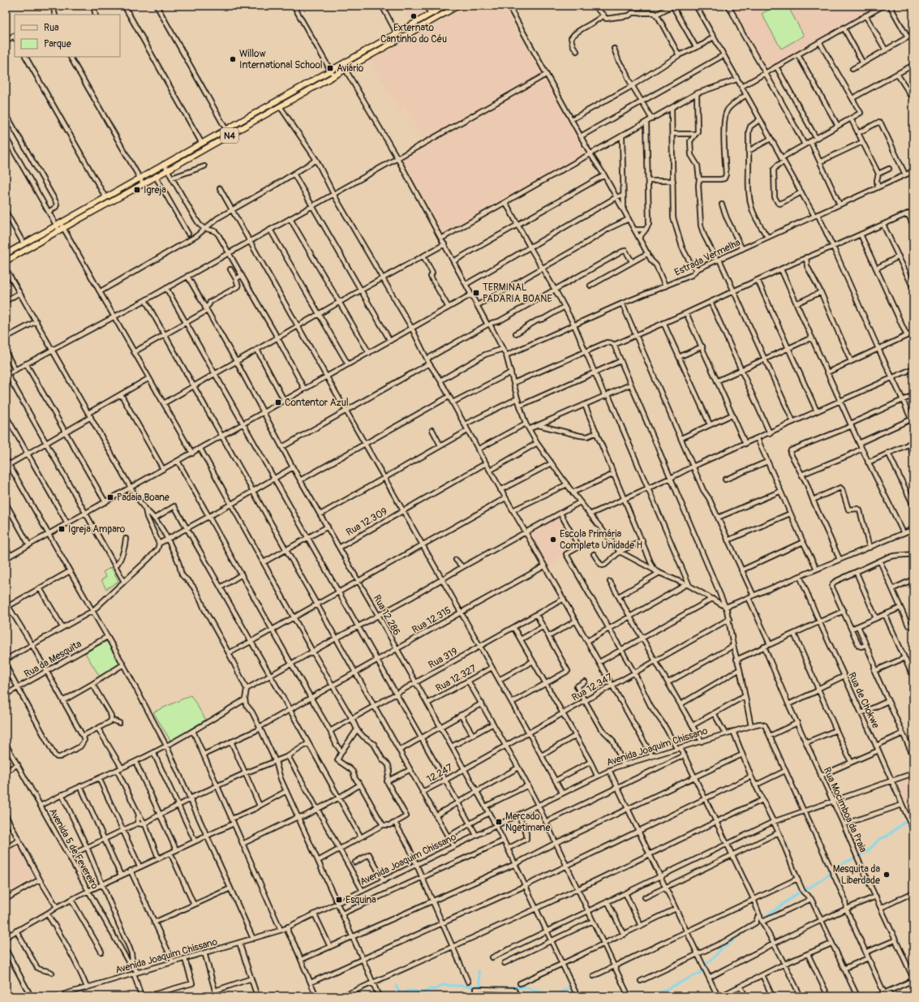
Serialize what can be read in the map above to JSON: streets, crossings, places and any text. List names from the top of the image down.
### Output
{
  "streets": {
    "highway": ["N4"],
    "street": [
      "Estrada Vermelha",
      "Rua 12.309",
      "Rua 12.286",
      "Rua 12.315",
      "Rua 319",
      "Rua da Mesquita",
      "Rua 12.327",
      "Rua 12.347",
      "Rua de Chokwe",
      "Avenida Joaquim Chissano",
      "12.247",
      "Rua Mocimboa da Praia",
      "Avenida 5 de Fevereiro"
    ]
  },
  "crossings": [
    ["Rua 12.309", "Rua 12.286"],
    ["Rua 12.286", "Rua 12.315"],
    ["Rua 12.286", "Rua 319"],
    ["Rua 12.286", "Rua 12.327"],
    ["Rua 12.286", "Rua 12.347"],
    ["Rua 12.286", "Avenida Joaquim Chissano"],
    ["Rua 12.286", "12.247"],
    ["Rua 12.347", "12.247"],
    ["Avenida Joaquim Chissano", "Avenida 5 de Fevereiro"]
  ],
  "places": {
    "other": [
      "Externato Cantinho do Céu",
      "Willow International School",
      "Escola Primária Completa Unidade H",
      "Mesquita da Liberdade"
    ],
    "transit": [
      "Aviário",
      "Igreja",
      "TERMINAL PADARIA BOANE",
      "Contentor Azul",
      "Padaia Boane",
      "Igreja Amparo",
      "Mercado Ngetimane",
      "Esquina"
    ]
  },
  "legend": ["Rua", "Parque"]
}
